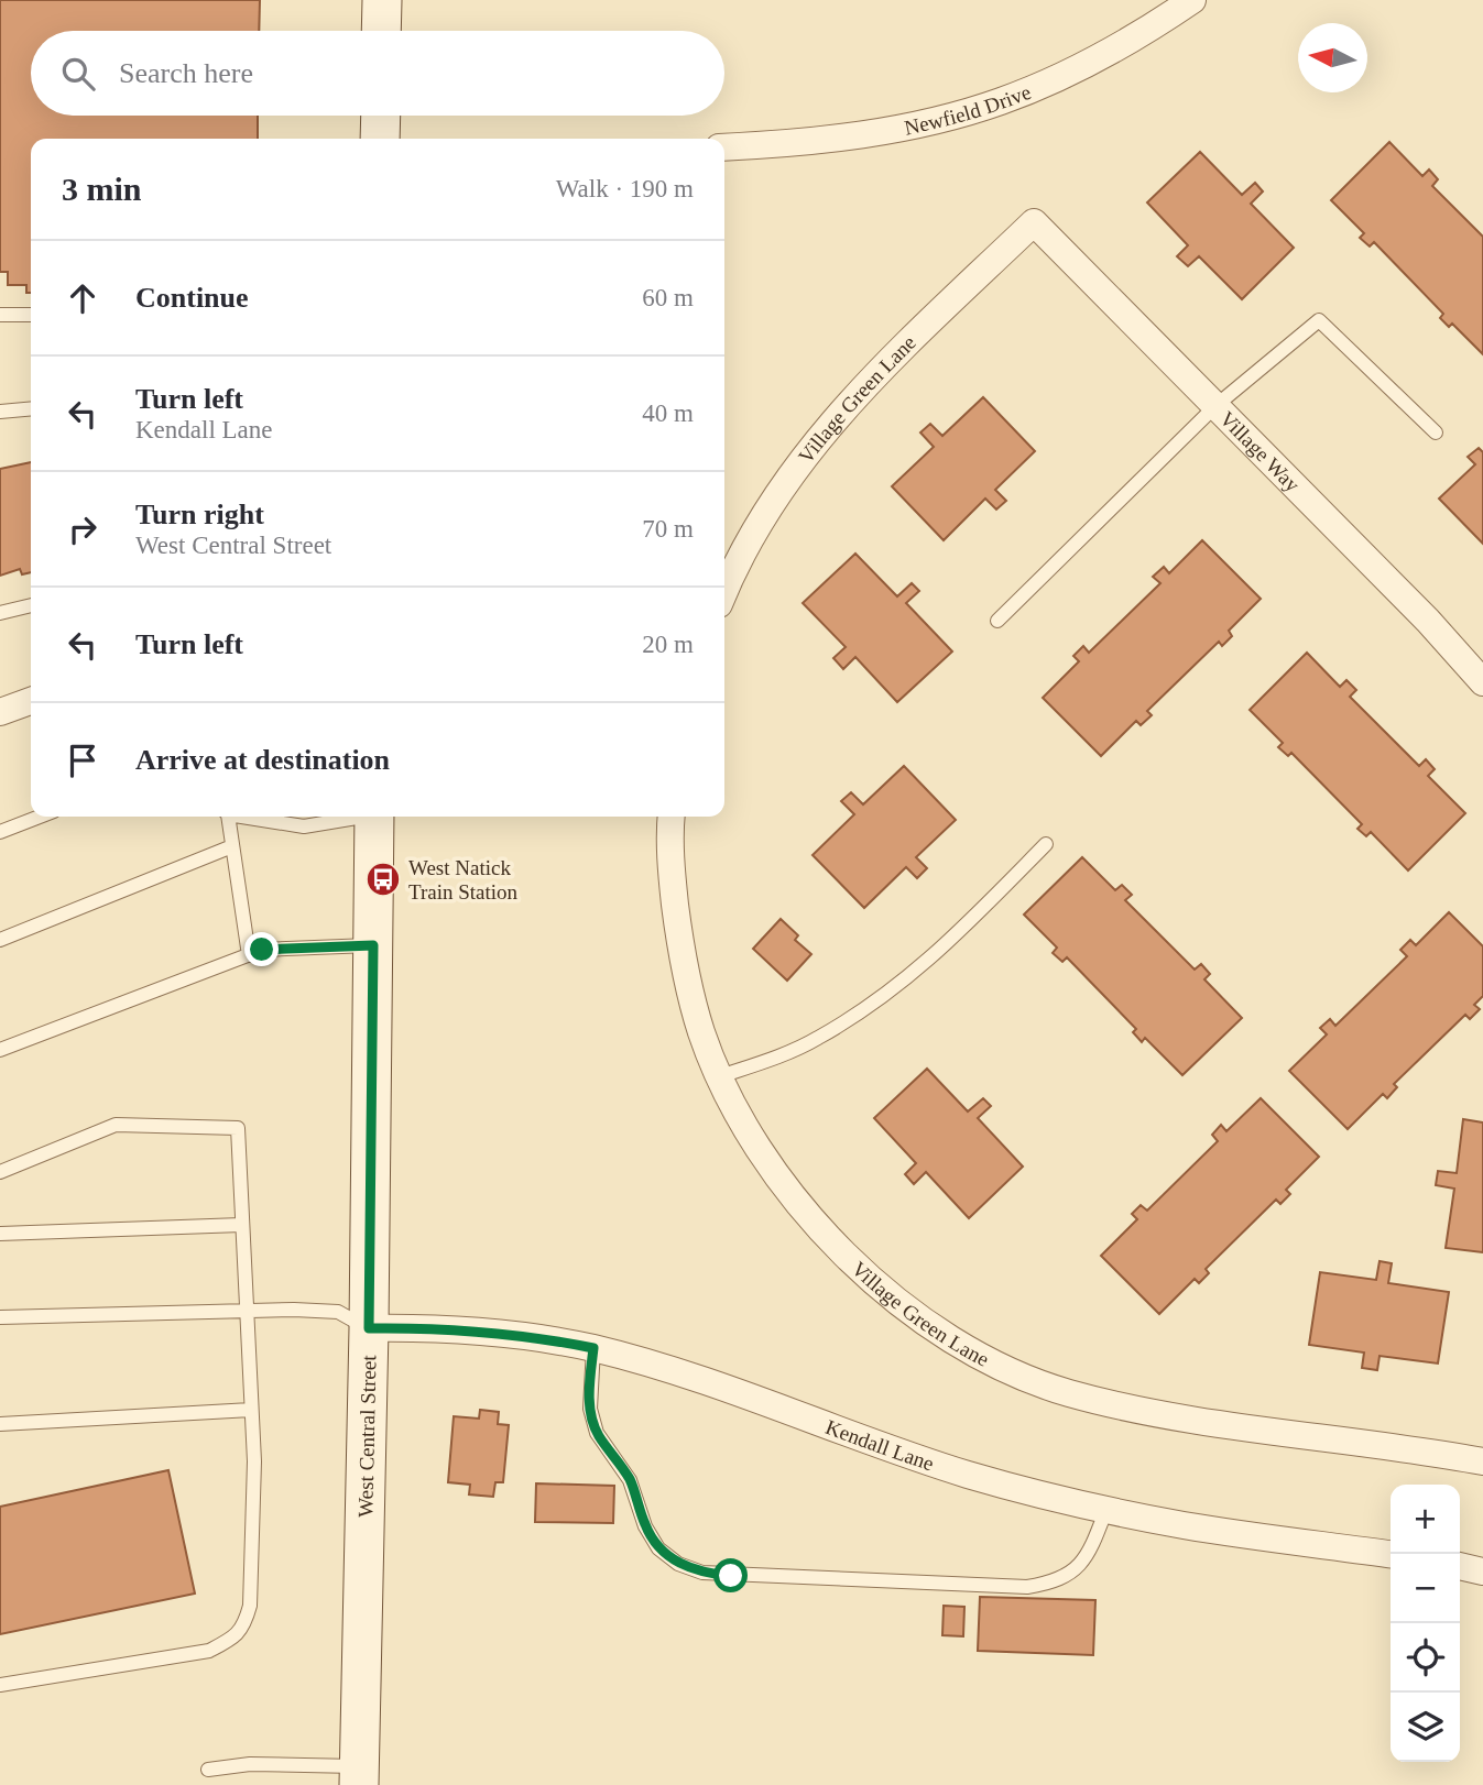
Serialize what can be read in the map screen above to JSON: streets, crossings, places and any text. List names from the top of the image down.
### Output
{
  "streets": {
    "main road": ["West Central Street"],
    "street": [
      "Newfield Drive",
      "Village Green Lane",
      "Village Way",
      "Kendall Lane"
    ]
  },
  "crossings": [
    ["Village Green Lane", "Village Way"],
    ["West Central Street", "Kendall Lane"]
  ],
  "places": {
    "bus stop": ["West Natick Train Station"]
  },
  "north": "left",
  "page": {
    "search": "Search here",
    "heading": ["3 min", "Walk · 190 m"],
    "list": [
      ["Continue", "60 m"],
      ["Turn left", "Kendall Lane", "40 m"],
      ["Turn right", "West Central Street", "70 m"],
      ["Turn left", "20 m"],
      "Arrive at destination"
    ],
    "map_buttons": ["+", "−"]
  }
}
